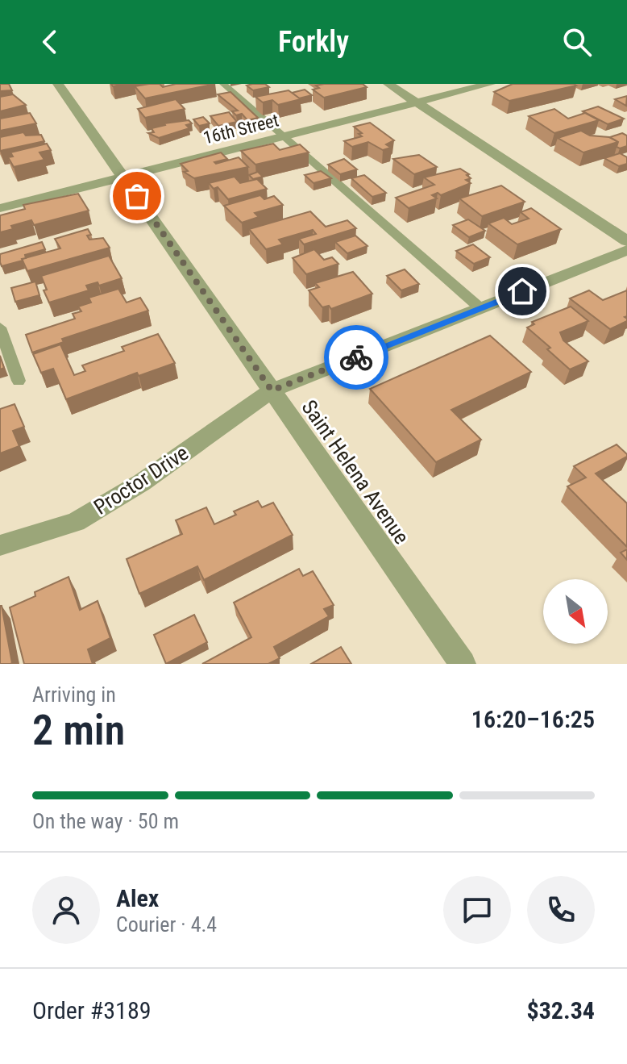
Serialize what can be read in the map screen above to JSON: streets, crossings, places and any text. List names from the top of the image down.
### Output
{
  "streets": {
    "street": ["16th Street", "Saint Helena Avenue", "Proctor Drive"]
  },
  "crossings": [
    ["16th Street", "Saint Helena Avenue"],
    ["Saint Helena Avenue", "Proctor Drive"]
  ],
  "north": "bottom right",
  "page": {
    "header": "Forkly",
    "heading": ["2 min", "Arriving in", "16:20–16:25"],
    "panel": [
      "Alex",
      "Courier · 4.4",
      "Order #3189",
      "$32.34"
    ],
    "bar": "On the way · 50 m"
  }
}
